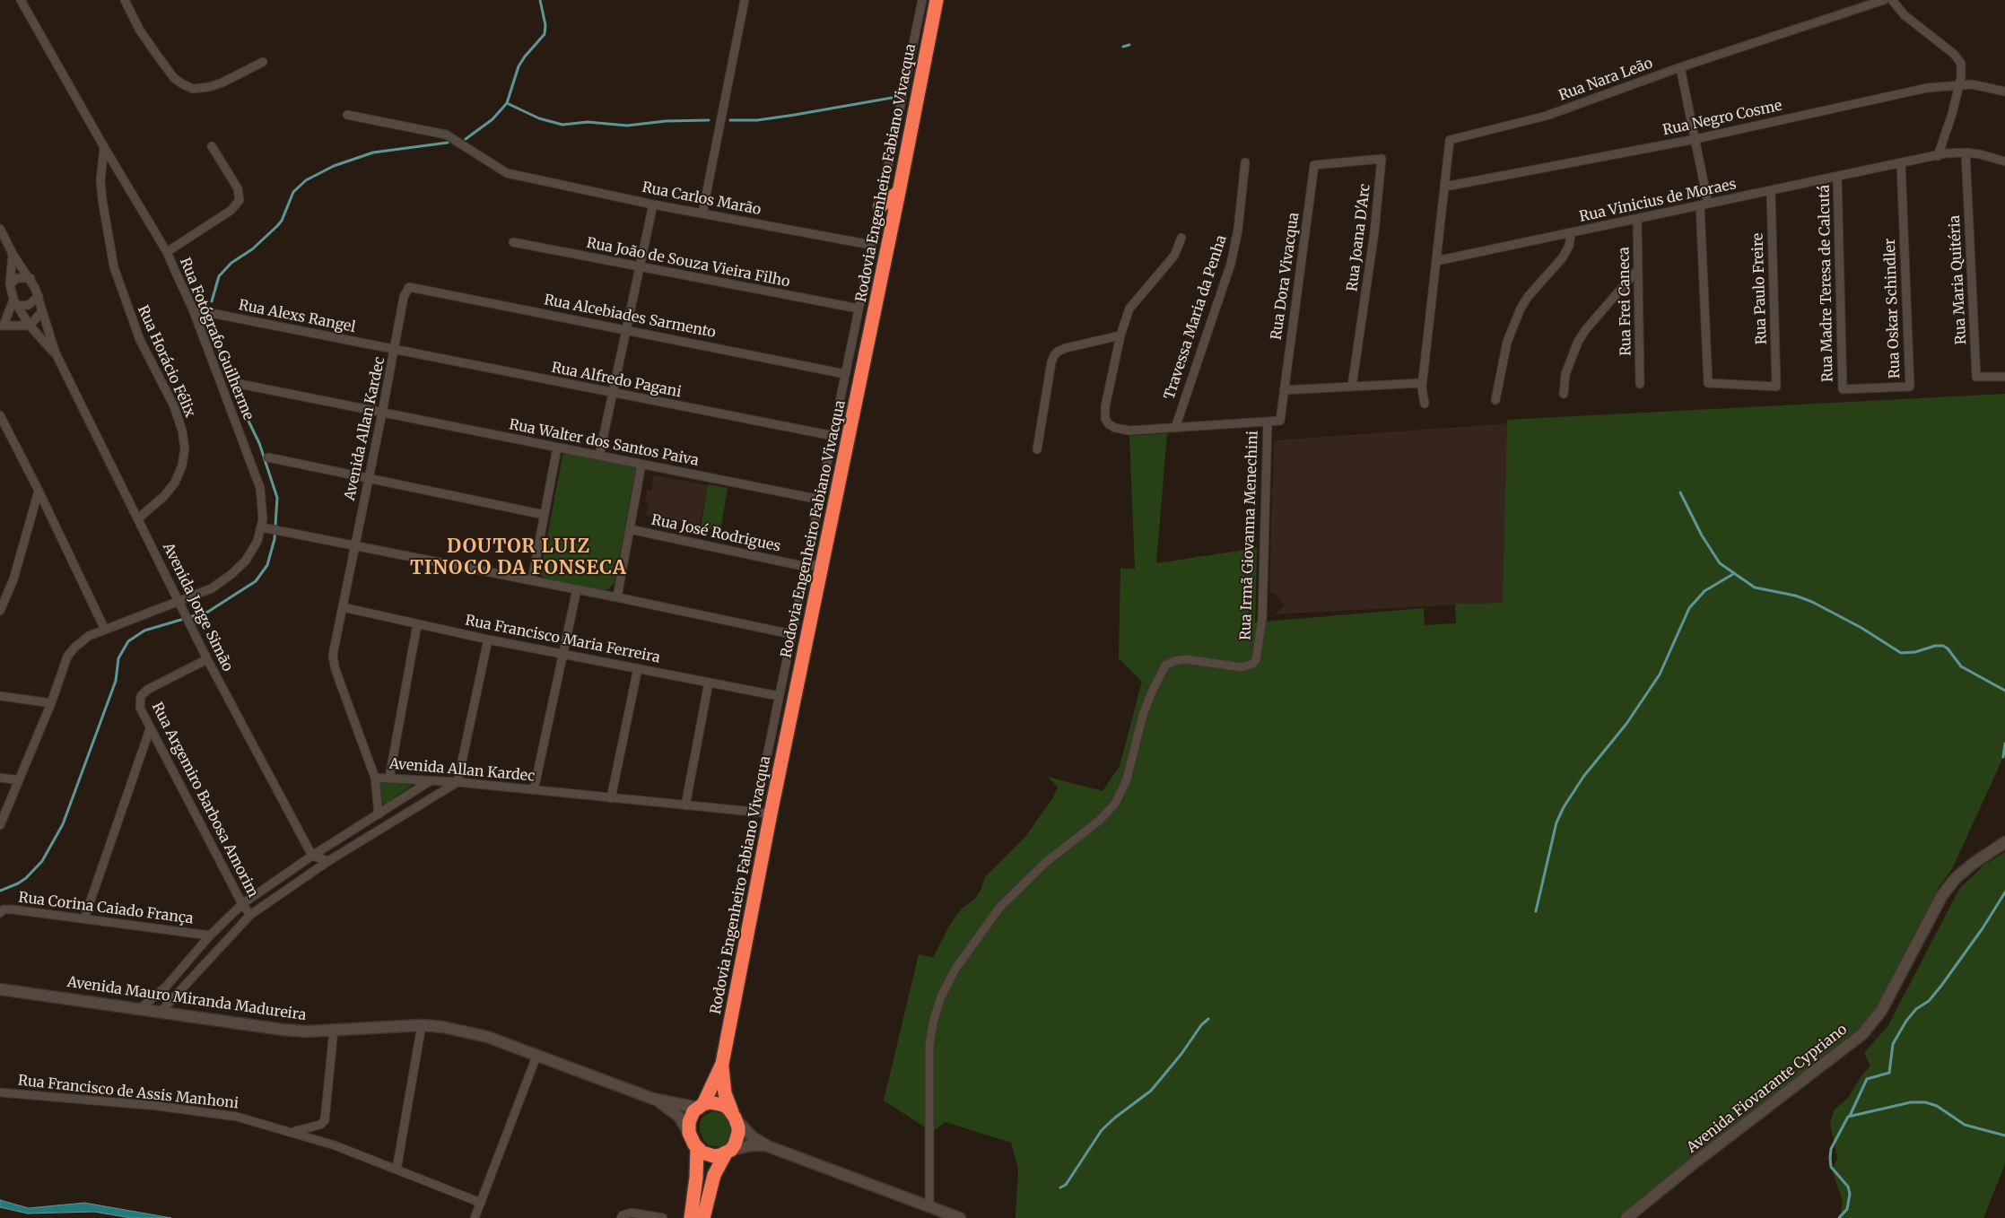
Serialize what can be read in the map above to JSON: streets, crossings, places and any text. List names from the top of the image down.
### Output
{
  "streets": {
    "highway": ["Rodovia Engenheiro Fabiano Vivacqua"],
    "street": [
      "Rua Nara Leão",
      "Rua Negro Cosme",
      "Rua Carlos Marão",
      "Rua Vinicius de Moraes",
      "Rua Joana D'Arc",
      "Rua João de Souza Vieira Filho",
      "Rua Dora Vivacqua",
      "Rua Maria Quitéria",
      "Rua Madre Teresa de Calcutá",
      "Rua Paulo Freire",
      "Rua Frei Caneca",
      "Rua Oskar Schindler",
      "Rua Alexs Rangel",
      "Rua Alcebiades Sarmento",
      "Travessa Maria da Penha",
      "Rua Fotógrafo Guilherme",
      "Rua Horácio Félix",
      "Rua Alfredo Pagani",
      "Avenida Allan Kardec",
      "Rua Walter dos Santos Paiva",
      "Rua José Rodrigues",
      "Rua Irmã Giovanna Menechini",
      "Avenida Jorge Simão",
      "Rua Francisco Maria Ferreira",
      "Rua Argemiro Barbosa Amorim",
      "Rua Corina Caiado França",
      "Avenida Mauro Miranda Madureira",
      "Avenida Fiovarante Cypriano",
      "Rua Francisco de Assis Manhoni"
    ]
  },
  "crossings": [
    ["Rua Nara Leão", "Rua Negro Cosme"],
    ["Rua Nara Leão", "Rua Vinicius de Moraes"],
    ["Rodovia Engenheiro Fabiano Vivacqua", "Avenida Allan Kardec"],
    ["Rodovia Engenheiro Fabiano Vivacqua", "Rua José Rodrigues"],
    ["Rua Vinicius de Moraes", "Rua Maria Quitéria"],
    ["Rua Vinicius de Moraes", "Rua Madre Teresa de Calcutá"],
    ["Rua Vinicius de Moraes", "Rua Paulo Freire"],
    ["Rua Vinicius de Moraes", "Rua Frei Caneca"],
    ["Rua Vinicius de Moraes", "Rua Oskar Schindler"],
    ["Rua Joana D'Arc", "Rua Dora Vivacqua"],
    ["Rua Madre Teresa de Calcutá", "Rua Oskar Schindler"],
    ["Rua Alexs Rangel", "Rua Fotógrafo Guilherme"],
    ["Rua Alexs Rangel", "Rua Alfredo Pagani"],
    ["Rua Alexs Rangel", "Avenida Allan Kardec"],
    ["Rua Alcebiades Sarmento", "Avenida Allan Kardec"],
    ["Rua Fotógrafo Guilherme", "Rua Horácio Félix"],
    ["Rua Fotógrafo Guilherme", "Avenida Jorge Simão"],
    ["Rua Horácio Félix", "Avenida Jorge Simão"],
    ["Rua Alfredo Pagani", "Avenida Allan Kardec"],
    ["Avenida Allan Kardec", "Rua Walter dos Santos Paiva"],
    ["Avenida Allan Kardec", "Rua Francisco Maria Ferreira"],
    ["Avenida Jorge Simão", "Rua Argemiro Barbosa Amorim"]
  ],
  "districts": ["DOUTOR LUIZ TINOCO DA FONSECA"]
}
